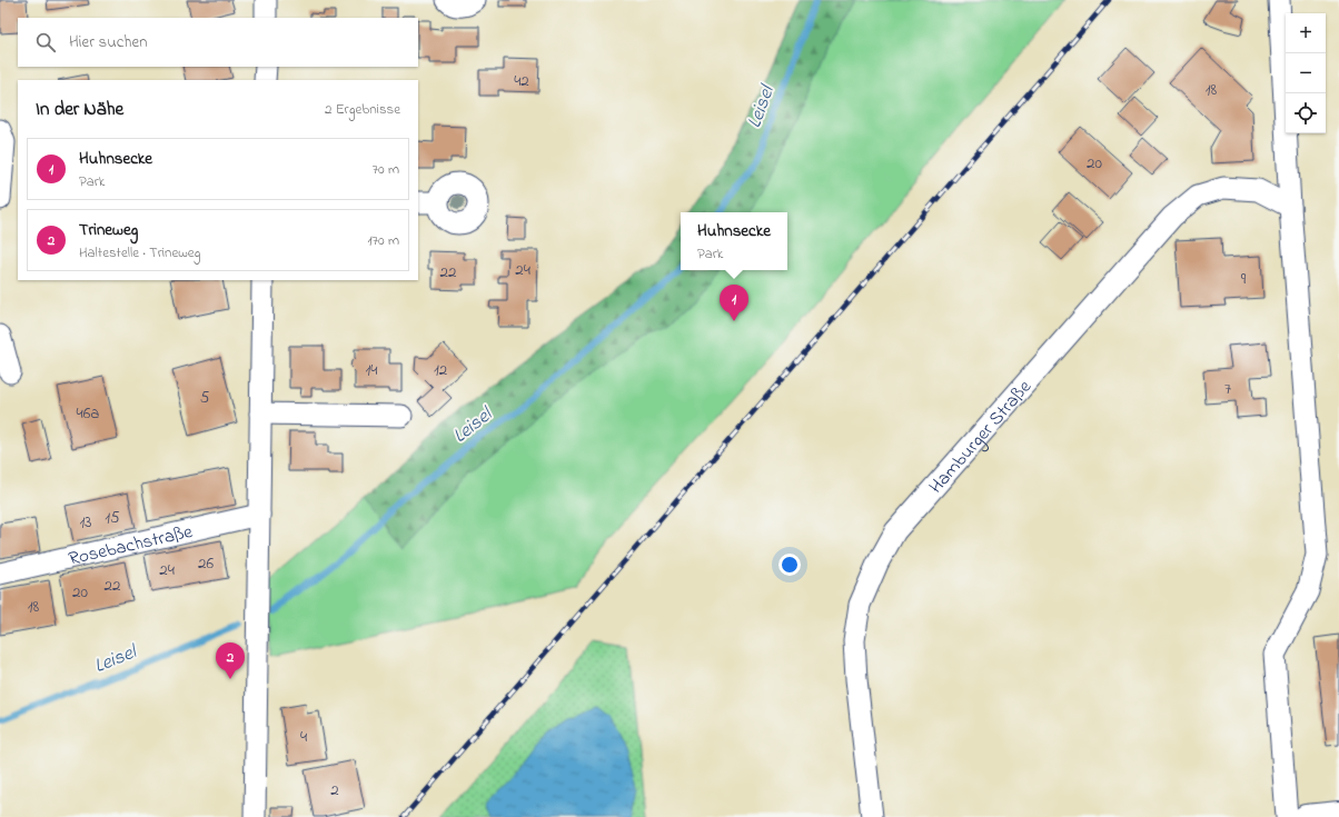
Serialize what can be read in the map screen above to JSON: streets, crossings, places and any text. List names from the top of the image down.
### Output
{
  "streets": {
    "street": ["Hamburger Straße", "Rosebachstraße"]
  },
  "water": ["Leisel"],
  "house_numbers": [
    "42",
    "18",
    "20",
    "24",
    "22",
    "9",
    "14",
    "12",
    "7",
    "5",
    "46a",
    "15",
    "13",
    "26",
    "24",
    "22",
    "20",
    "18",
    "4",
    "2"
  ],
  "page": {
    "map_buttons": ["+", "−"],
    "search": "Hier suchen",
    "heading": ["In der Nähe", "2 Ergebnisse"],
    "list": [
      {
        "mark": "1",
        "name": "Huhnsecke",
        "note": "Park",
        "value": "70 m"
      },
      {
        "mark": "2",
        "name": "Trineweg",
        "note": "Haltestelle · Trineweg",
        "value": "170 m"
      }
    ],
    "popup": ["Huhnsecke", "Park"],
    "pins": ["1", "2"]
  }
}
